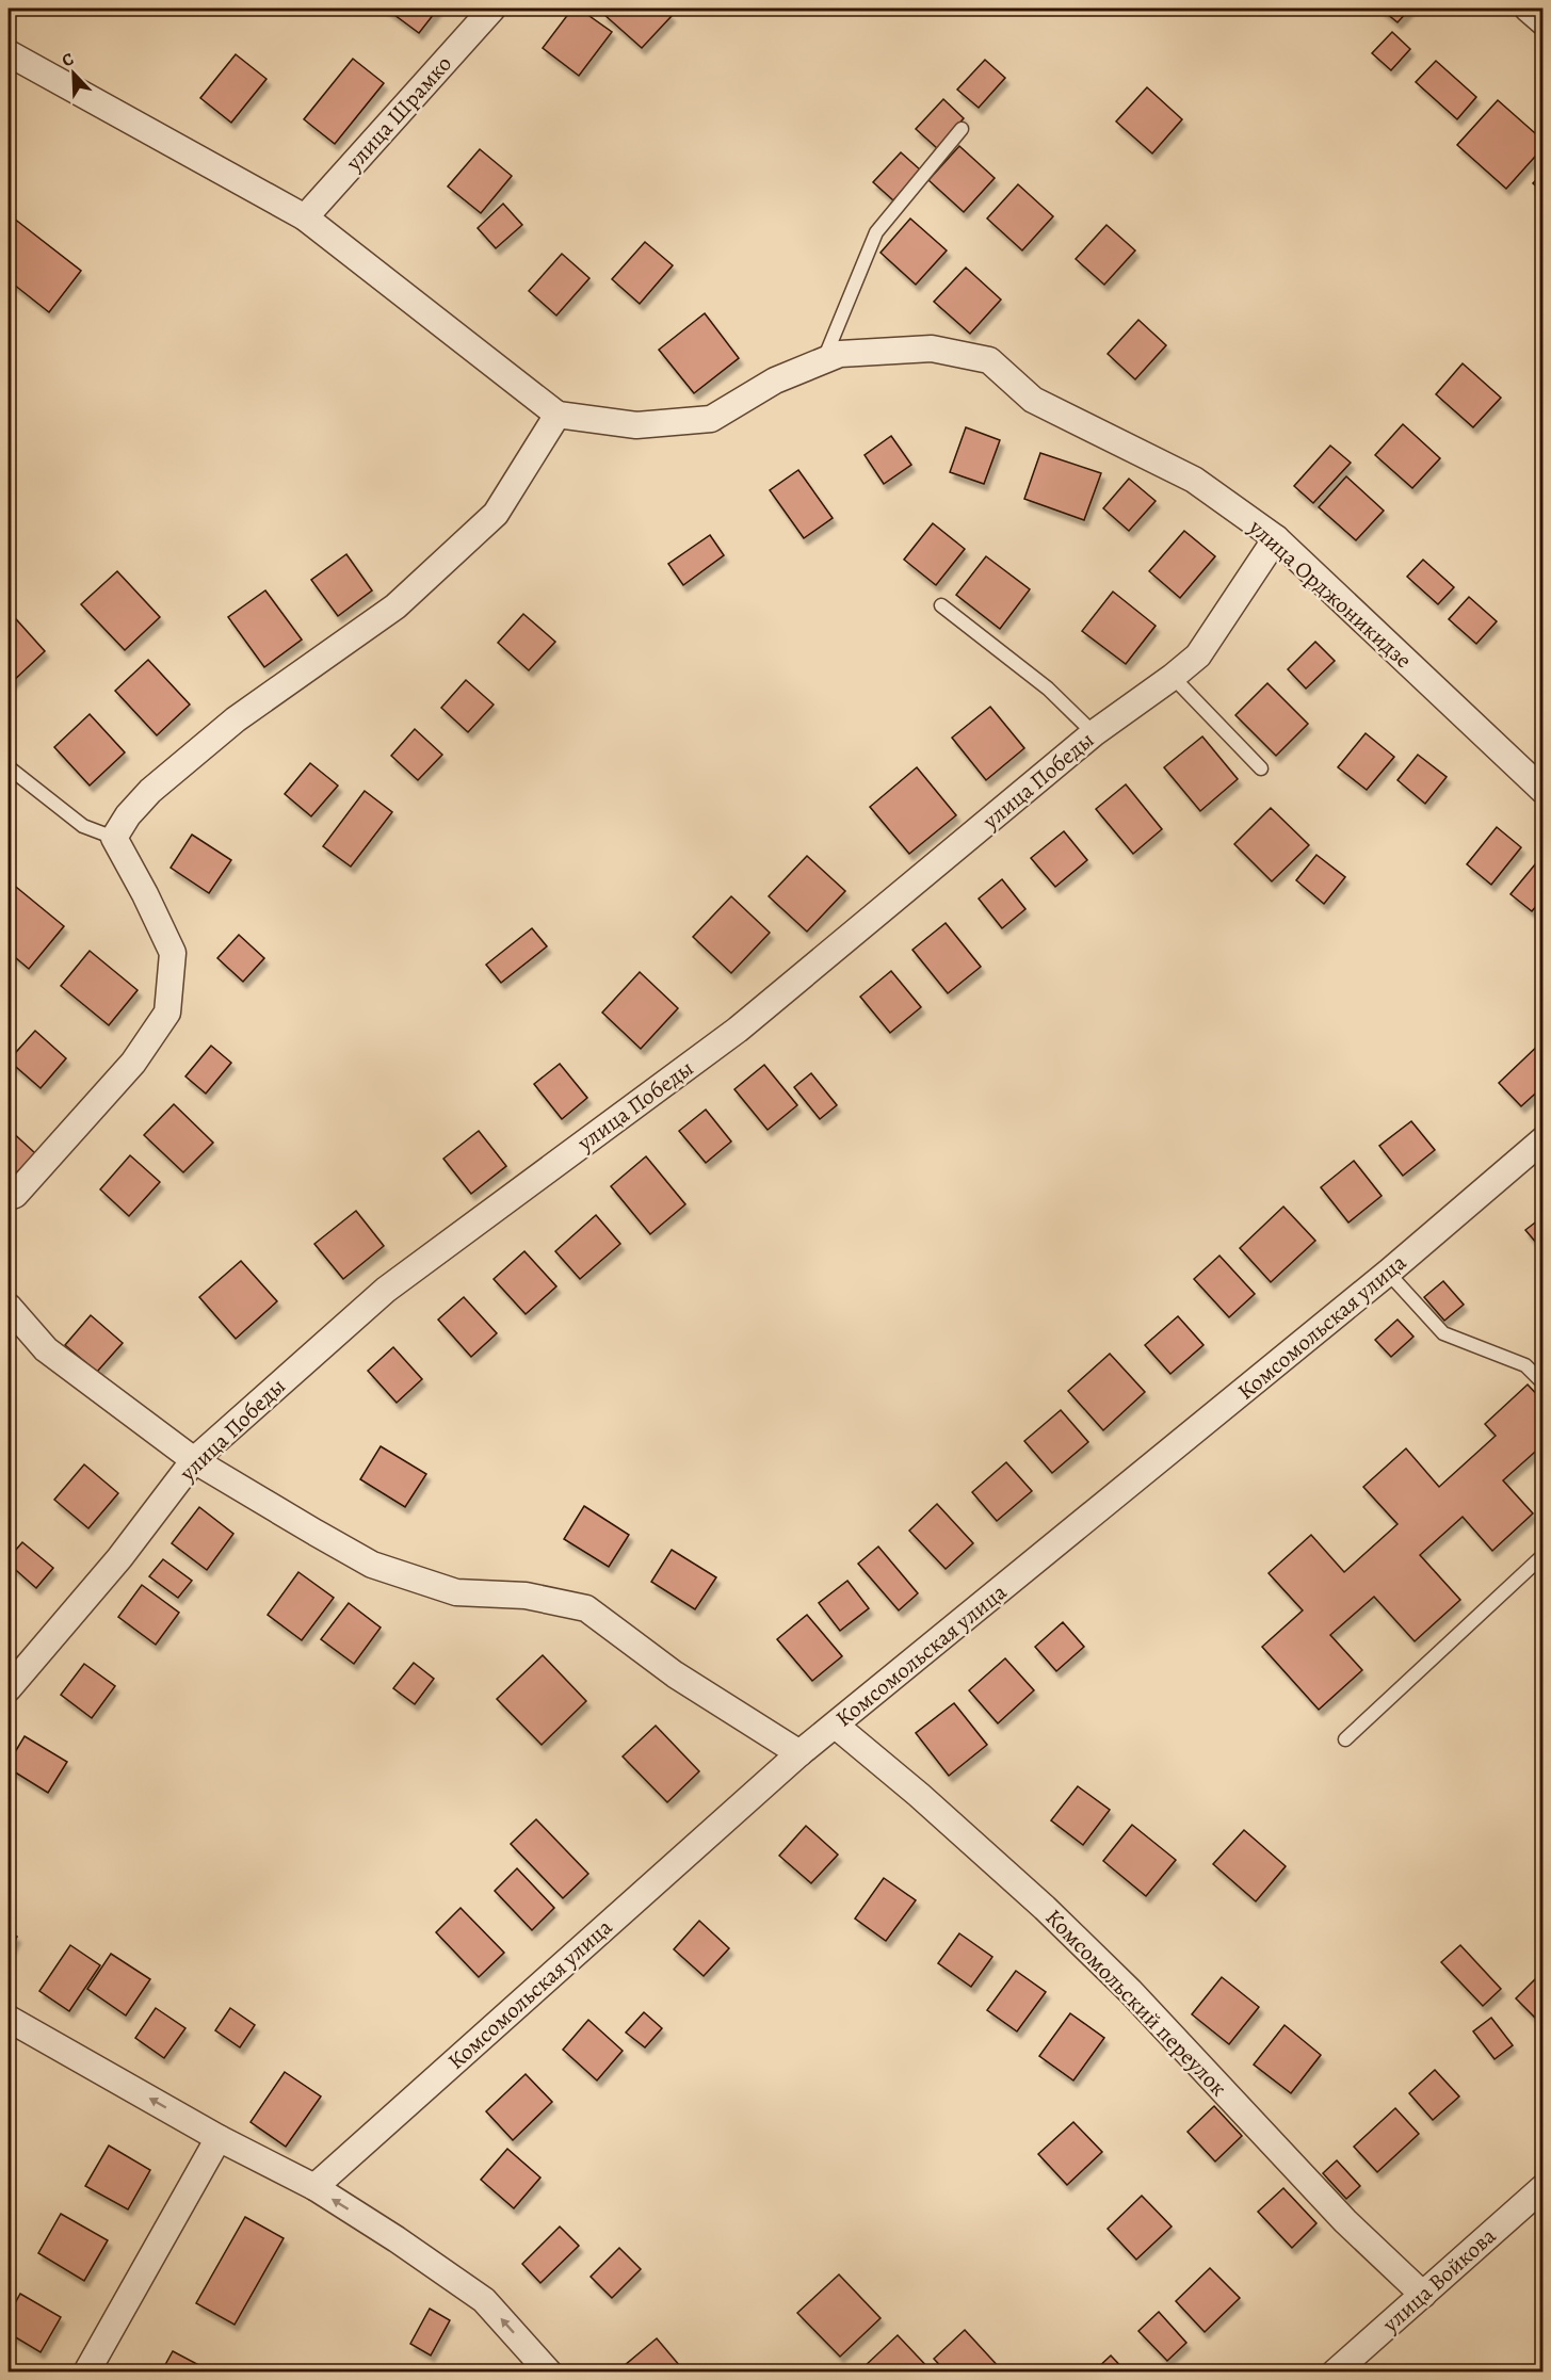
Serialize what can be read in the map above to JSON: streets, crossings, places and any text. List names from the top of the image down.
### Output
{
  "streets": {
    "street": [
      "улица Шрамко",
      "улица Орджоникидзе",
      "улица Победы",
      "Комсомольская улица",
      "Комсомольский переулок",
      "улица Войкова"
    ]
  },
  "crossings": [
    ["улица Орджоникидзе", "улица Победы"],
    ["Комсомольская улица", "Комсомольский переулок"],
    ["Комсомольский переулок", "улица Войкова"]
  ],
  "north": "top left"
}
